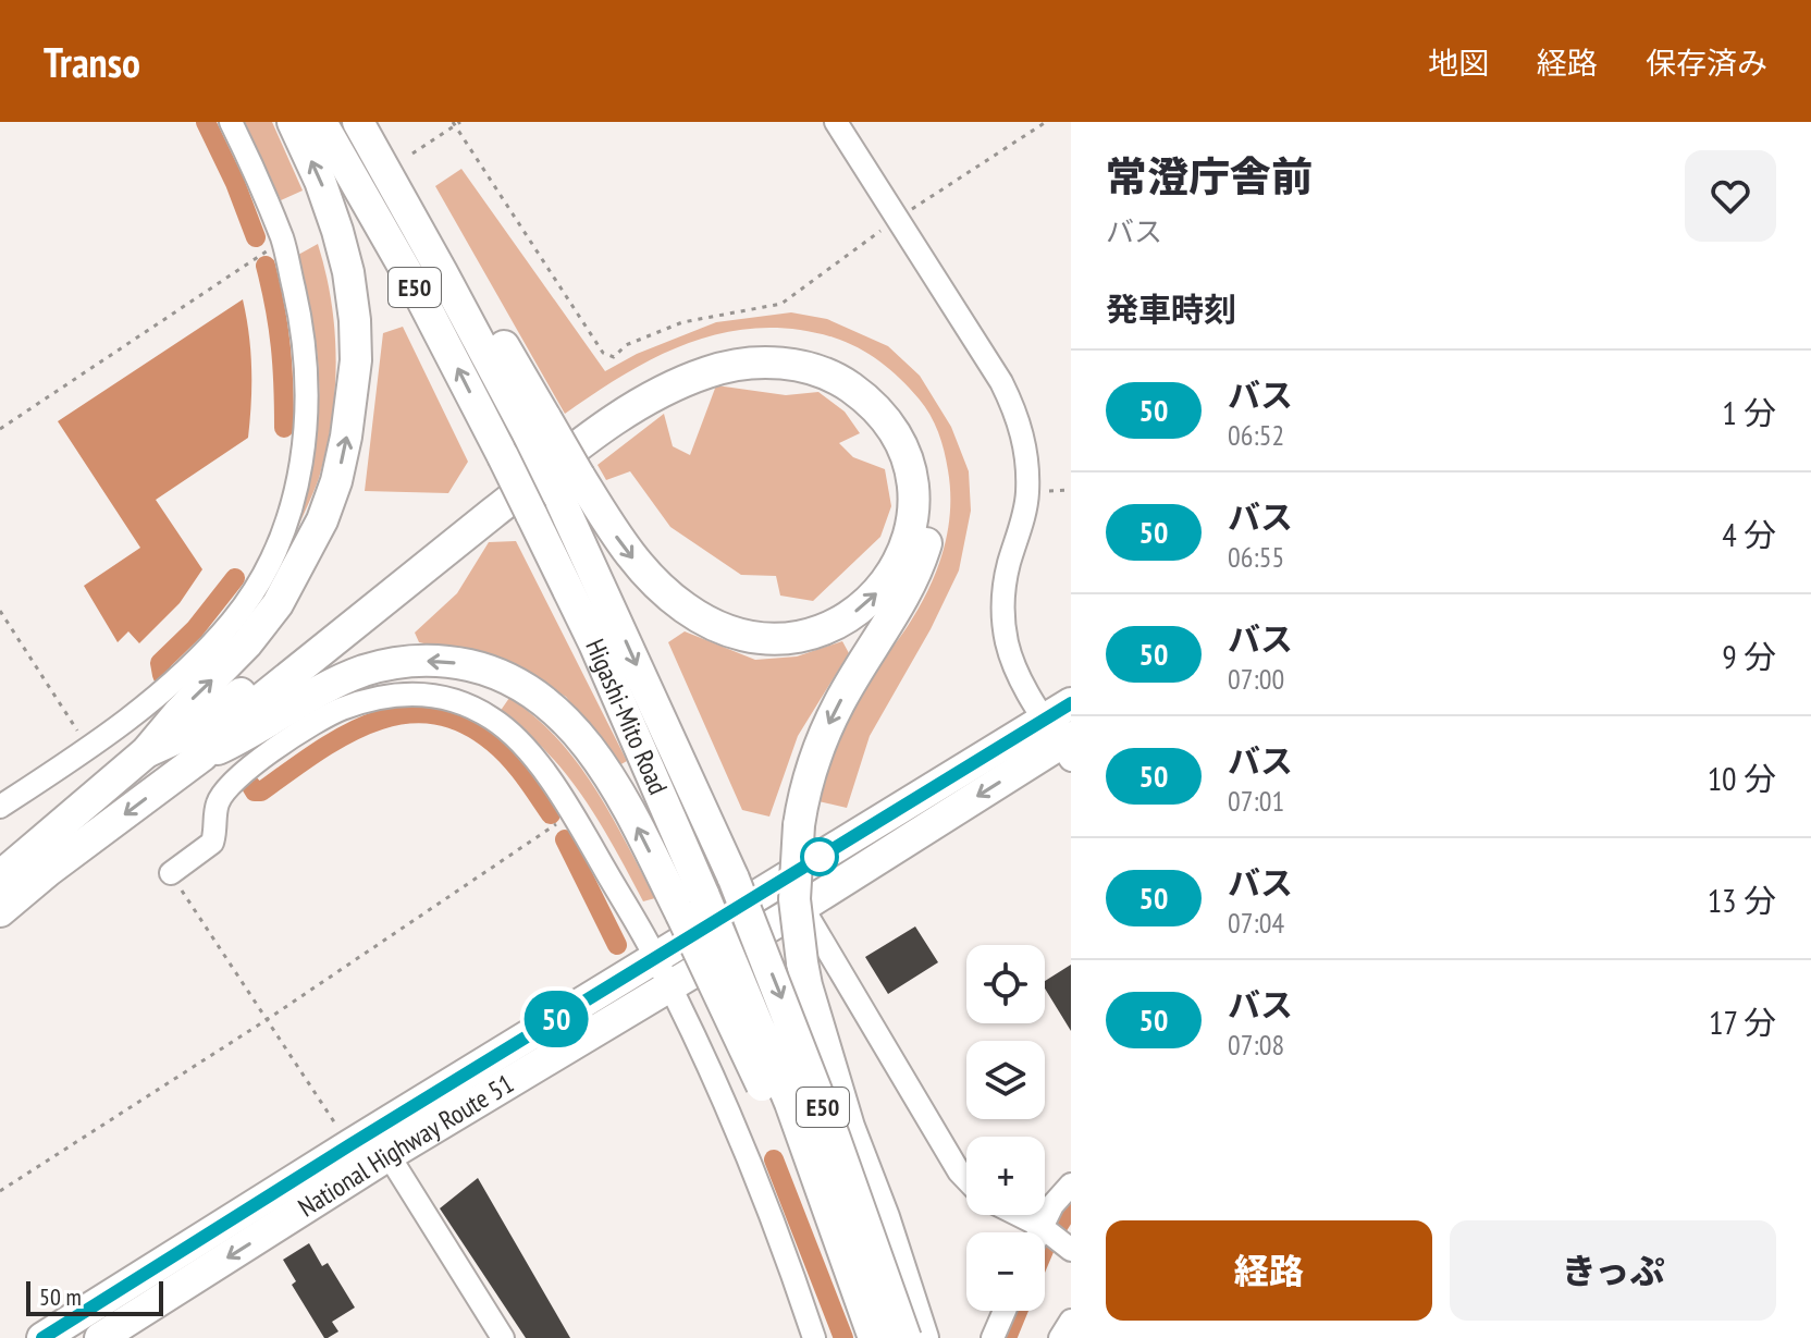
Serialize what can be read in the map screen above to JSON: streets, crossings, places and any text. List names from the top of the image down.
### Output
{
  "streets": {
    "highway": ["E50", "Higashi-Mito Road", "National Highway Route 51"]
  },
  "lines": ["bus line 50"],
  "scale_bar": "50 m",
  "page": {
    "header": "Transo",
    "nav": ["地図", "経路", "保存済み"],
    "on_map": "50",
    "heading": [
      ["常澄庁舎前", "バス"],
      "発車時刻"
    ],
    "list": [
      {
        "mark": "50",
        "name": "バス",
        "note": "06:52",
        "value": "1 分"
      },
      {
        "mark": "50",
        "name": "バス",
        "note": "06:55",
        "value": "4 分"
      },
      {
        "mark": "50",
        "name": "バス",
        "note": "07:00",
        "value": "9 分"
      },
      {
        "mark": "50",
        "name": "バス",
        "note": "07:01",
        "value": "10 分"
      },
      {
        "mark": "50",
        "name": "バス",
        "note": "07:04",
        "value": "13 分"
      },
      {
        "mark": "50",
        "name": "バス",
        "note": "07:08",
        "value": "17 分"
      }
    ],
    "map_buttons": ["+", "−"],
    "buttons": ["経路", "きっぷ"],
    "scale": "50 m"
  }
}
